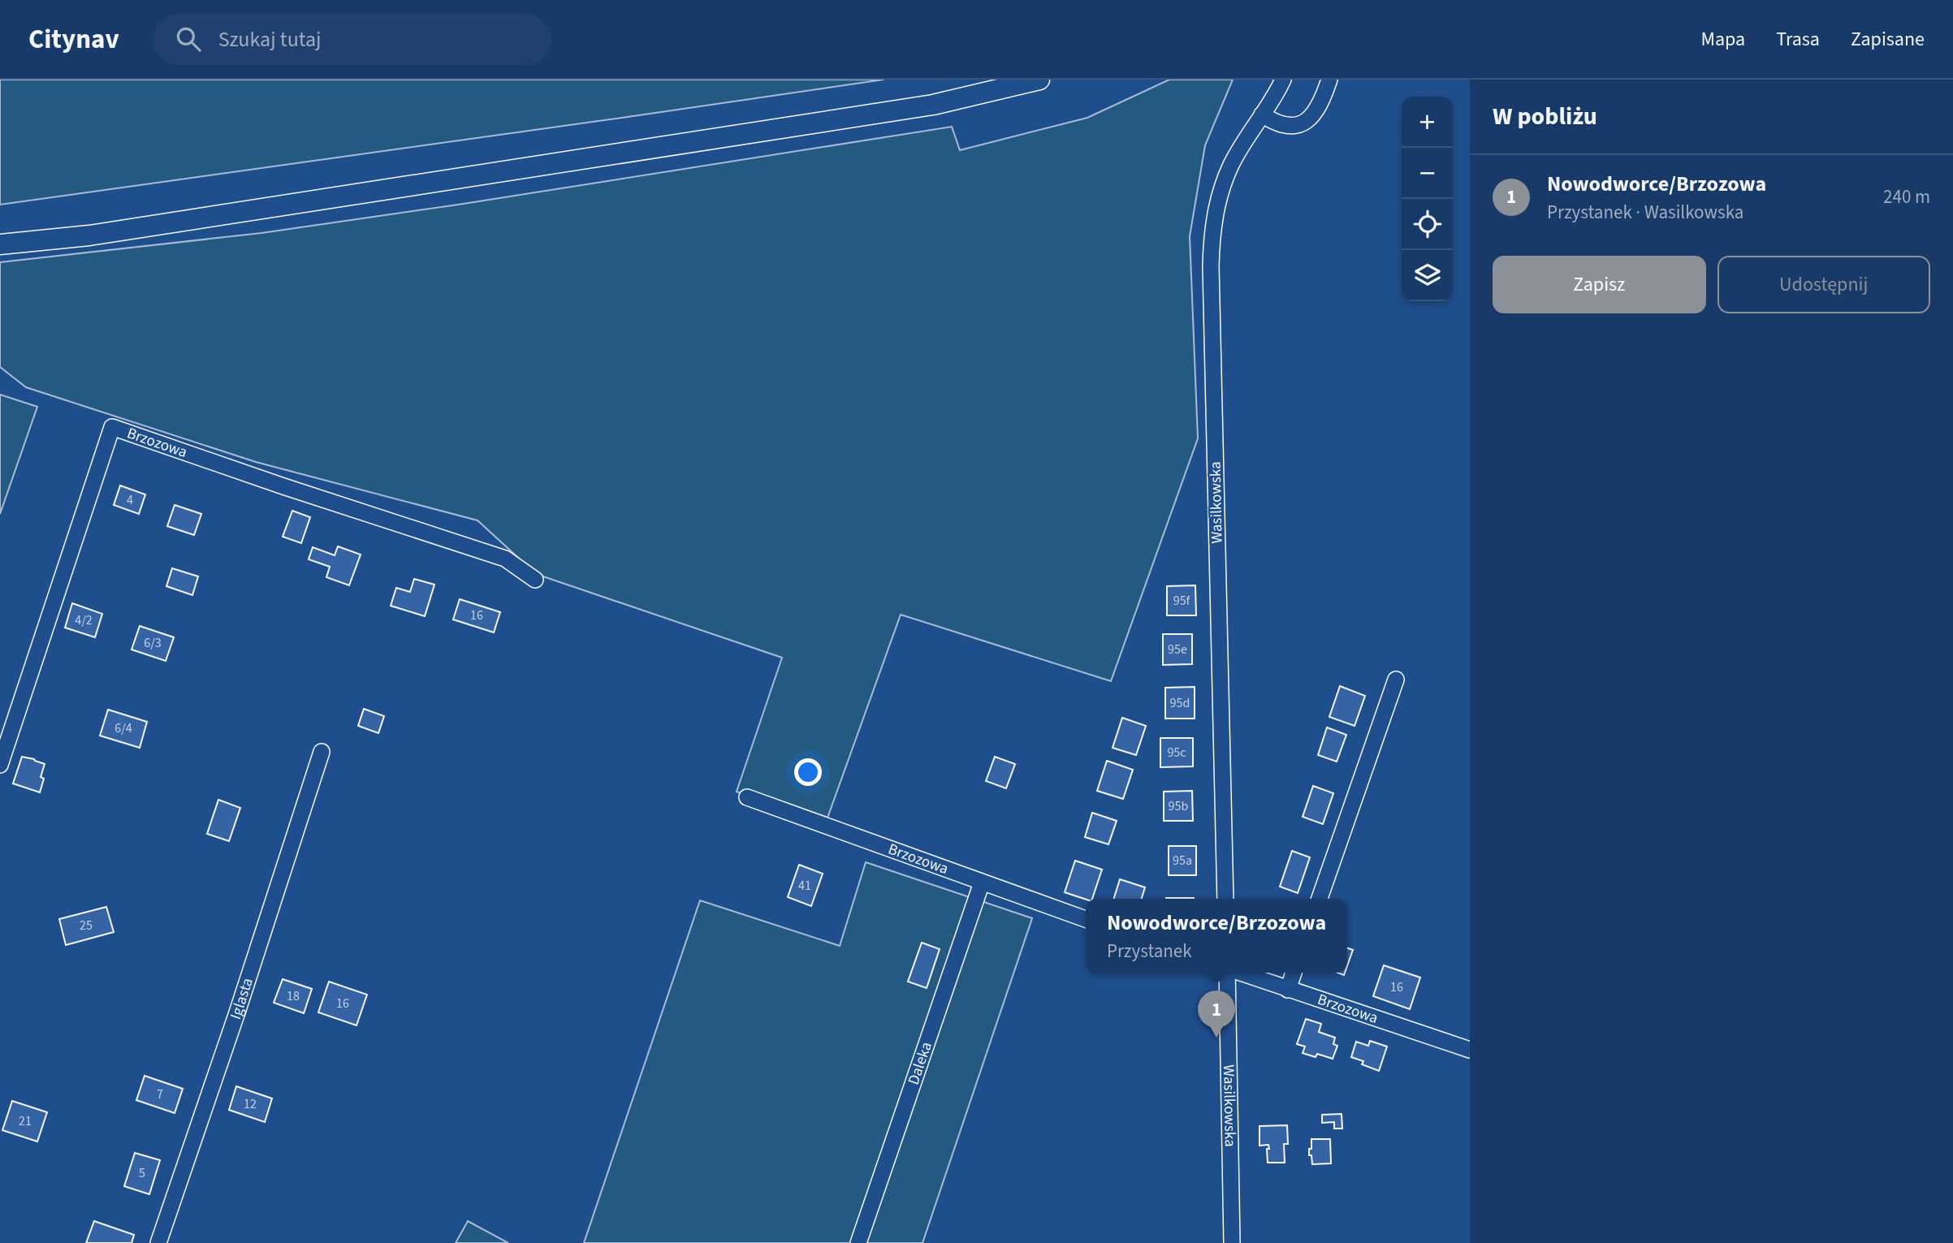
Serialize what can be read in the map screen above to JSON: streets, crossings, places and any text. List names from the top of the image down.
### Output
{
  "streets": {
    "street": [
      "Brzozowa",
      "Wasilkowska",
      "Iglasta",
      "Daleka"
    ]
  },
  "crossings": [
    ["Brzozowa", "Daleka"]
  ],
  "house_numbers": [
    "4",
    "95f",
    "16",
    "4/2",
    "6/3",
    "95e",
    "95d",
    "6/4",
    "95c",
    "95b",
    "95a",
    "41",
    "25",
    "16",
    "18",
    "16",
    "7",
    "12",
    "21",
    "5"
  ],
  "page": {
    "header": "Citynav",
    "search": "Szukaj tutaj",
    "nav": ["Mapa", "Trasa", "Zapisane"],
    "heading": "W pobliżu",
    "map_buttons": ["+", "−"],
    "list": [
      {
        "mark": "1",
        "name": "Nowodworce/Brzozowa",
        "note": "Przystanek · Wasilkowska",
        "value": "240 m"
      }
    ],
    "buttons": ["Zapisz", "Udostępnij"],
    "popup": ["Nowodworce/Brzozowa", "Przystanek"],
    "pins": "1"
  }
}
